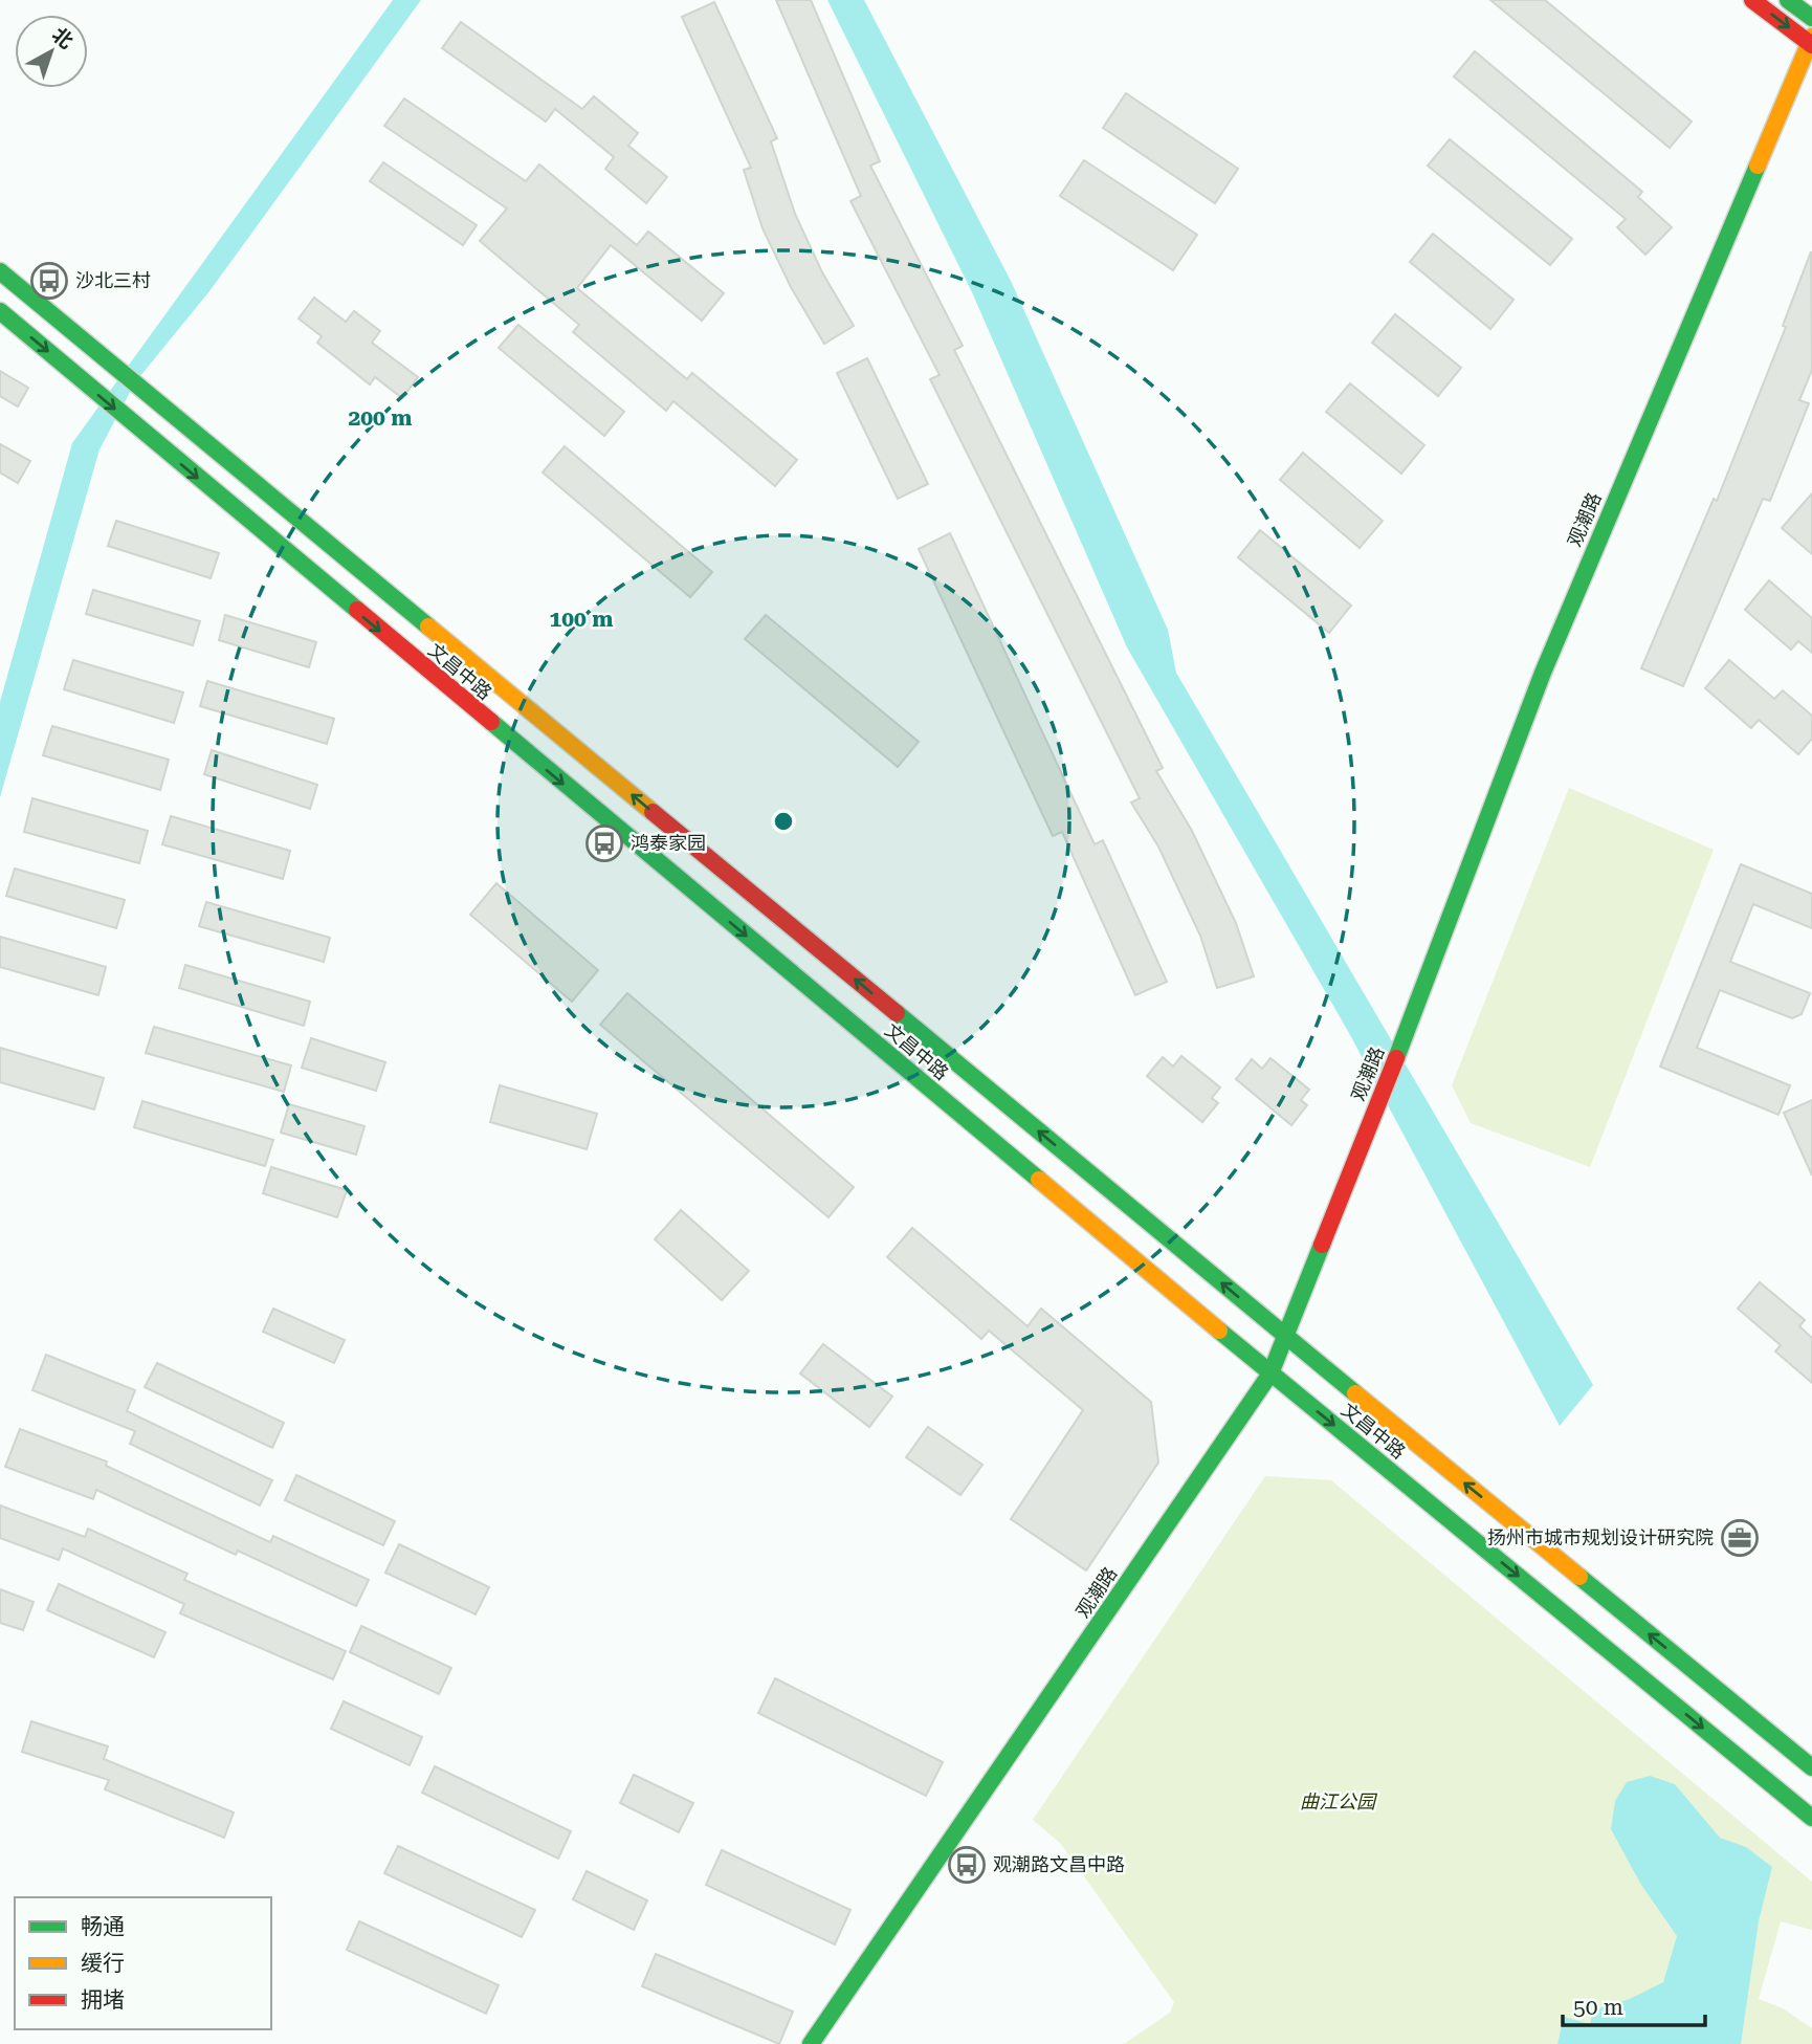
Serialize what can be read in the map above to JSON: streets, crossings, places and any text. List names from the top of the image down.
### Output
{
  "streets": {
    "main road": ["观潮路", "文昌中路"]
  },
  "crossings": [
    ["观潮路", "文昌中路"]
  ],
  "parks": ["曲江公园"],
  "places": {
    "bus stop": ["沙北三村", "鸿泰家园", "观潮路文昌中路"],
    "office": ["扬州市城市规划设计研究院"]
  },
  "legend": ["畅通", "缓行", "拥堵"],
  "scale_bar": "50 m",
  "north": "top right",
  "rings": ["200 m", "100 m"]
}
